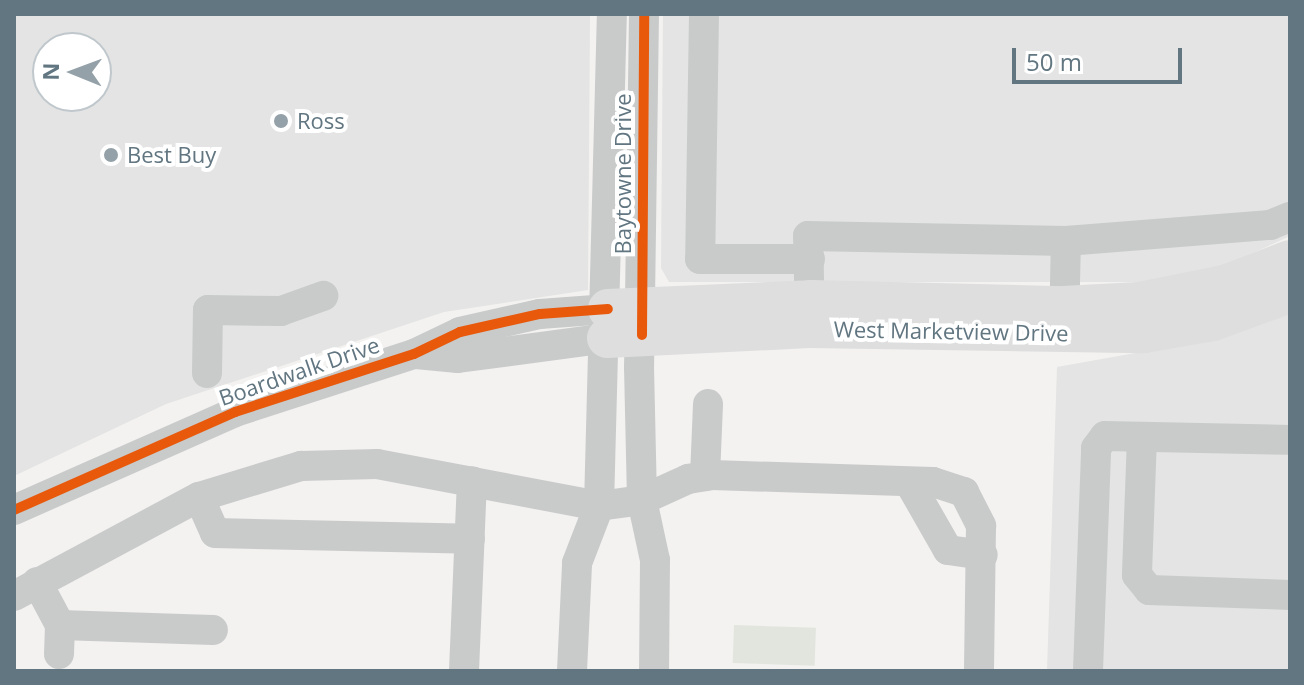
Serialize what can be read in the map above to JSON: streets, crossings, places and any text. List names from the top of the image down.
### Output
{
  "streets": {
    "main road": ["West Marketview Drive"],
    "street": ["Baytowne Drive", "Boardwalk Drive"]
  },
  "crossings": [
    ["Baytowne Drive", "West Marketview Drive"],
    ["Baytowne Drive", "Boardwalk Drive"],
    ["West Marketview Drive", "Boardwalk Drive"]
  ],
  "places": ["Ross", "Best Buy"],
  "scale_bar": "50 m",
  "north": "left"
}
